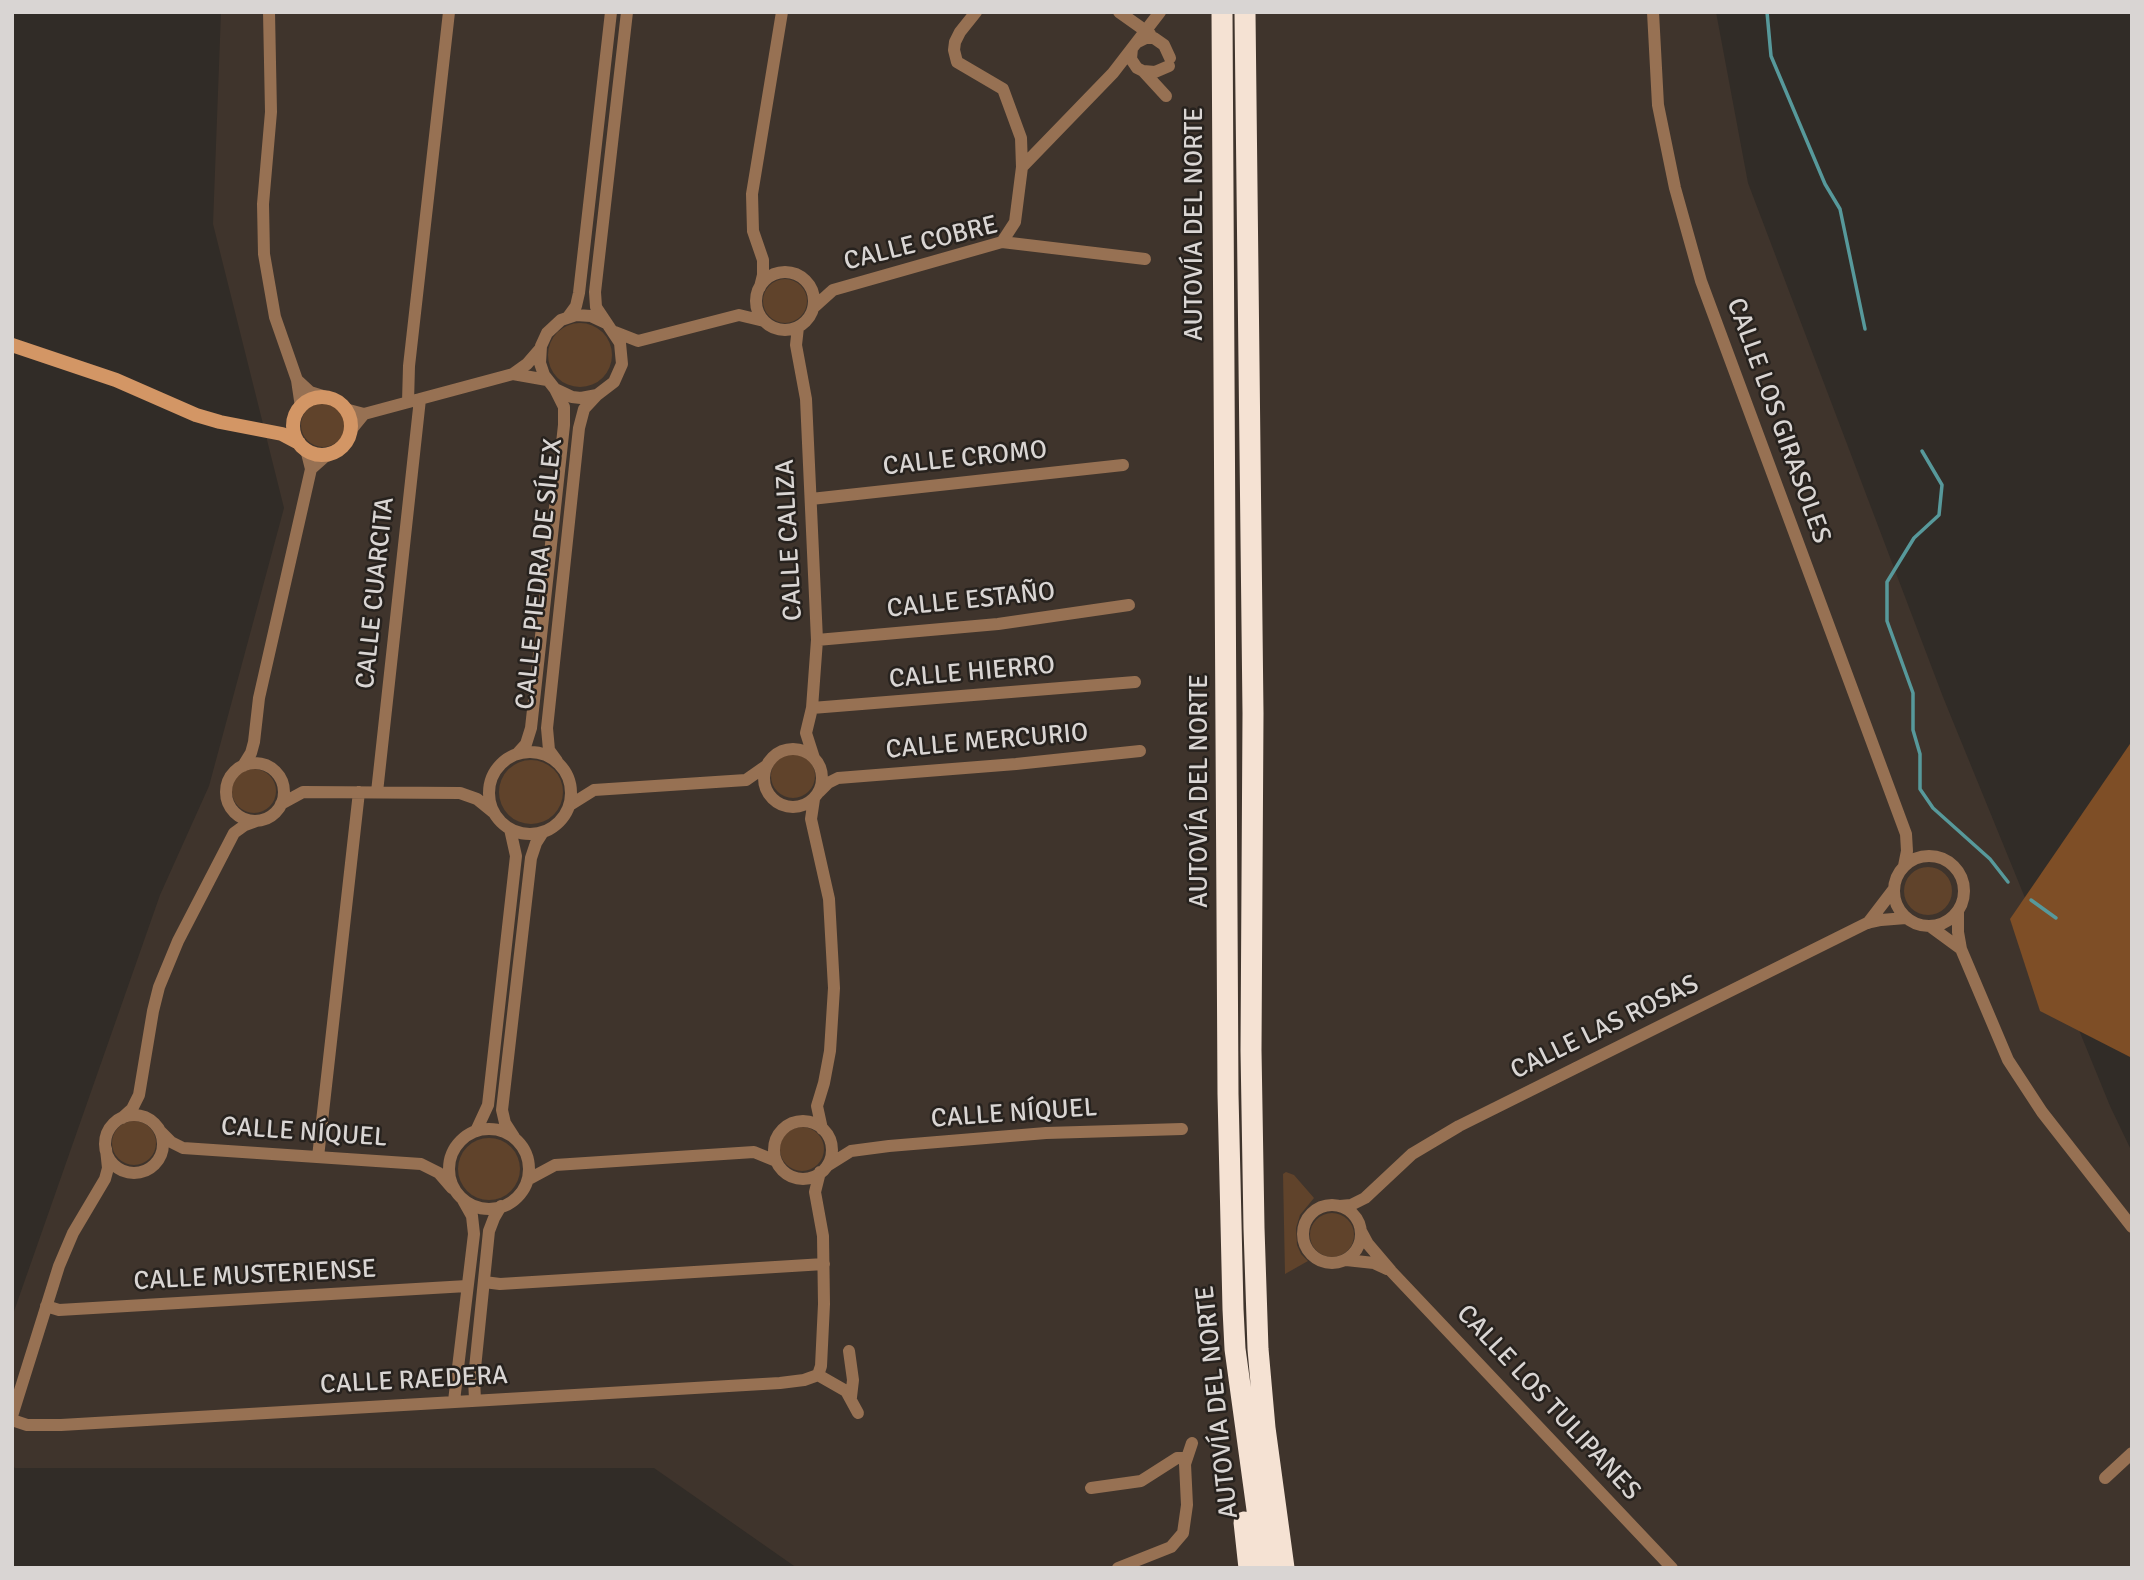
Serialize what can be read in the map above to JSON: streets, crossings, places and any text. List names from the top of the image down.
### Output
{
  "streets": {
    "highway": ["AUTOVÍA DEL NORTE"],
    "street": [
      "CALLE COBRE",
      "CALLE LOS GIRASOLES",
      "CALLE CROMO",
      "CALLE CALIZA",
      "CALLE PIEDRA DE SÍLEX",
      "CALLE CUARCITA",
      "CALLE ESTAÑO",
      "CALLE HIERRO",
      "CALLE MERCURIO",
      "CALLE LAS ROSAS",
      "CALLE NÍQUEL",
      "CALLE MUSTERIENSE",
      "CALLE RAEDERA",
      "CALLE LOS TULIPANES"
    ]
  },
  "crossings": [
    ["CALLE COBRE", "CALLE CALIZA"],
    ["CALLE LOS GIRASOLES", "CALLE LAS ROSAS"],
    ["CALLE CROMO", "CALLE CALIZA"],
    ["CALLE CALIZA", "CALLE ESTAÑO"],
    ["CALLE CALIZA", "CALLE HIERRO"],
    ["CALLE LAS ROSAS", "CALLE LOS TULIPANES"]
  ]
}
